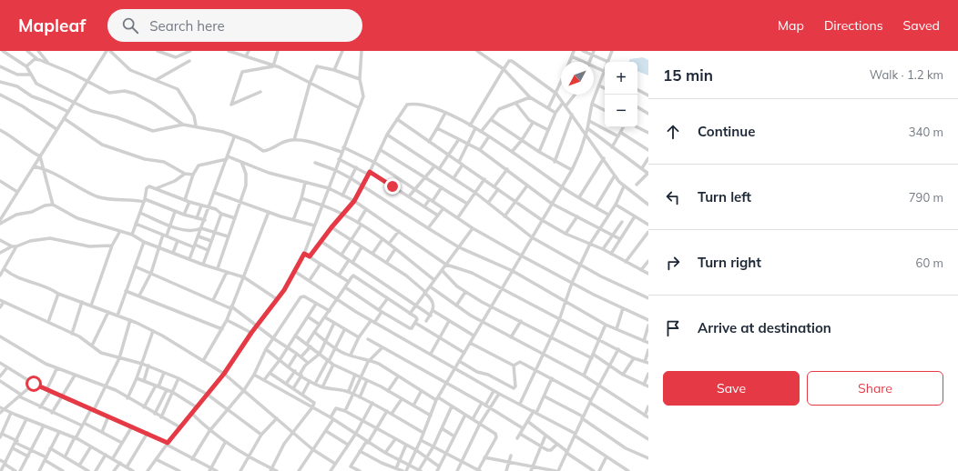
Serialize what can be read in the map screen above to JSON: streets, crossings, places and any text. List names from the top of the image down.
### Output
{
  "north": "bottom left",
  "page": {
    "header": "Mapleaf",
    "search": "Search here",
    "nav": ["Map", "Directions", "Saved"],
    "heading": ["15 min", "Walk · 1.2 km"],
    "map_buttons": ["+", "−"],
    "list": [
      ["Continue", "340 m"],
      ["Turn left", "790 m"],
      ["Turn right", "60 m"],
      "Arrive at destination"
    ],
    "buttons": ["Save", "Share"]
  }
}
